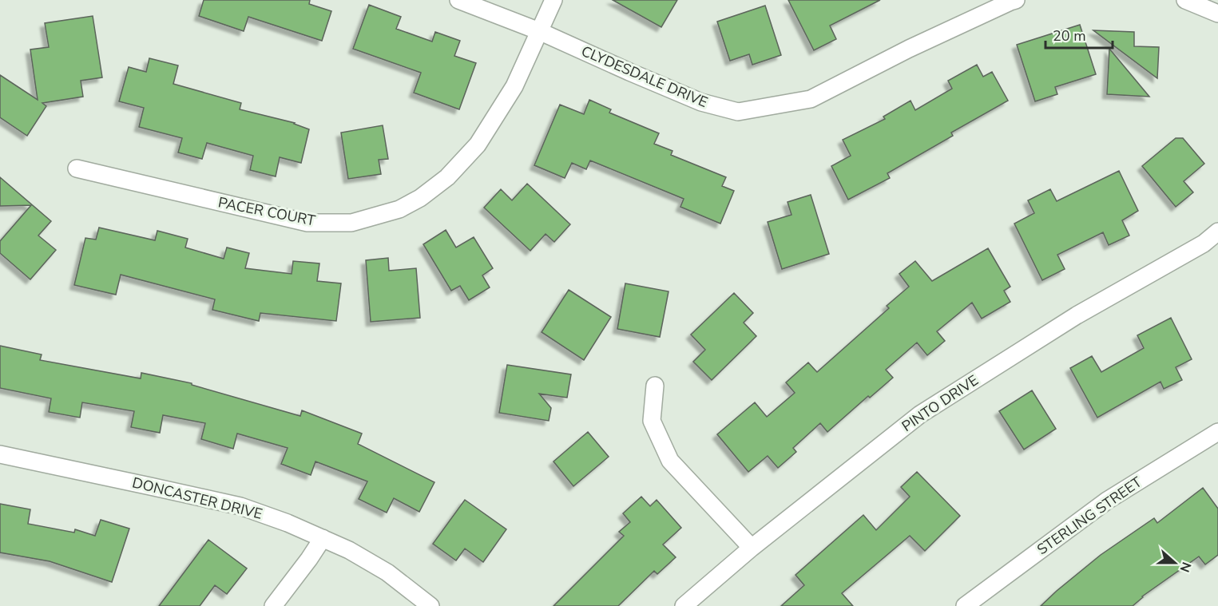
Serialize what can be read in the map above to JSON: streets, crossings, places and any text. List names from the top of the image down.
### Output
{
  "streets": {
    "street": [
      "CLYDESDALE DRIVE",
      "PACER COURT",
      "PINTO DRIVE",
      "DONCASTER DRIVE",
      "STERLING STREET"
    ]
  },
  "crossings": [
    ["CLYDESDALE DRIVE", "PACER COURT"]
  ],
  "scale_bar": "20 m",
  "north": "right"
}
